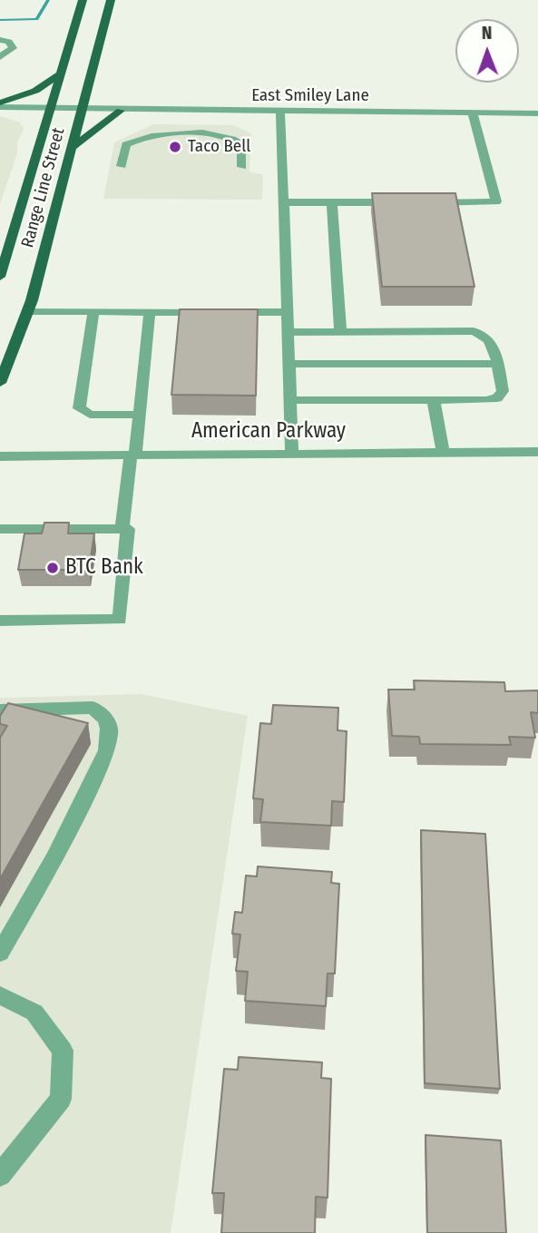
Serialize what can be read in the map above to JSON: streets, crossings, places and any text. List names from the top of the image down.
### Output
{
  "streets": {
    "main road": ["Range Line Street"],
    "street": ["East Smiley Lane", "American Parkway"]
  },
  "crossings": [
    ["East Smiley Lane", "Range Line Street"]
  ],
  "places": ["Taco Bell", "BTC Bank"],
  "north": "top"
}
